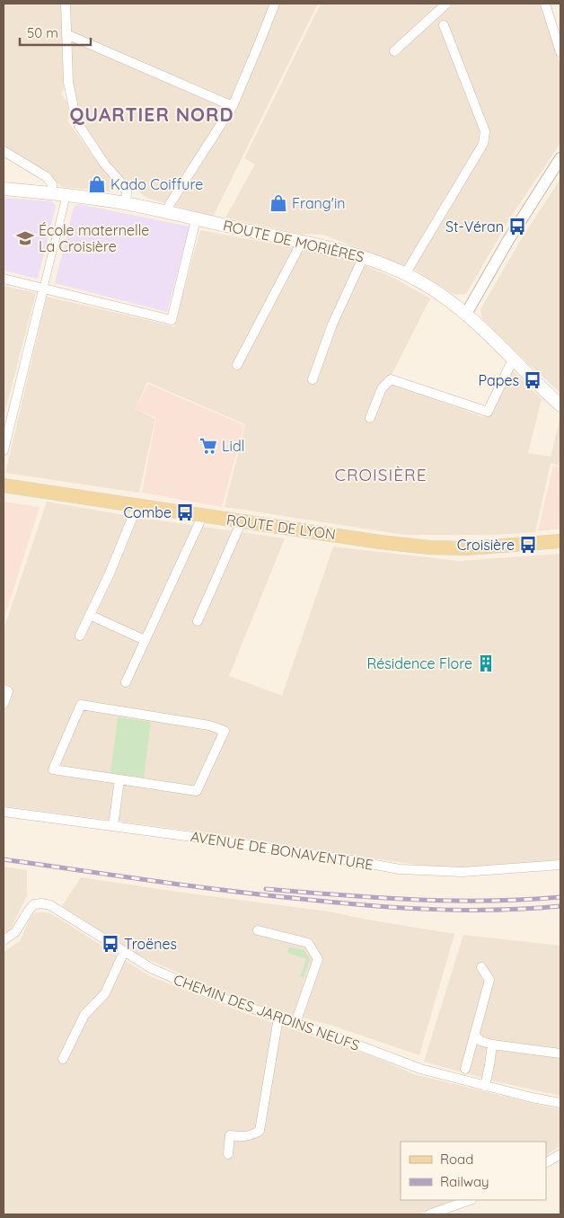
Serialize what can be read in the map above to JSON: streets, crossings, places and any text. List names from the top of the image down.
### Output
{
  "streets": {
    "main road": ["ROUTE DE MORIÈRES", "ROUTE DE LYON"],
    "street": ["AVENUE DE BONAVENTURE", "CHEMIN DES JARDINS NEUFS"]
  },
  "districts": ["QUARTIER NORD", "CROISIÈRE"],
  "places": {
    "shop": ["Kado Coiffure", "Frang'in"],
    "bus stop": [
      "St-Véran",
      "Papes",
      "Combe",
      "Croisière",
      "Troënes"
    ],
    "school or university": ["École maternelle La Croisière"],
    "supermarket": ["Lidl"],
    "building": ["Résidence Flore"]
  },
  "legend": ["Road", "Railway"],
  "scale_bar": "50 m"
}
